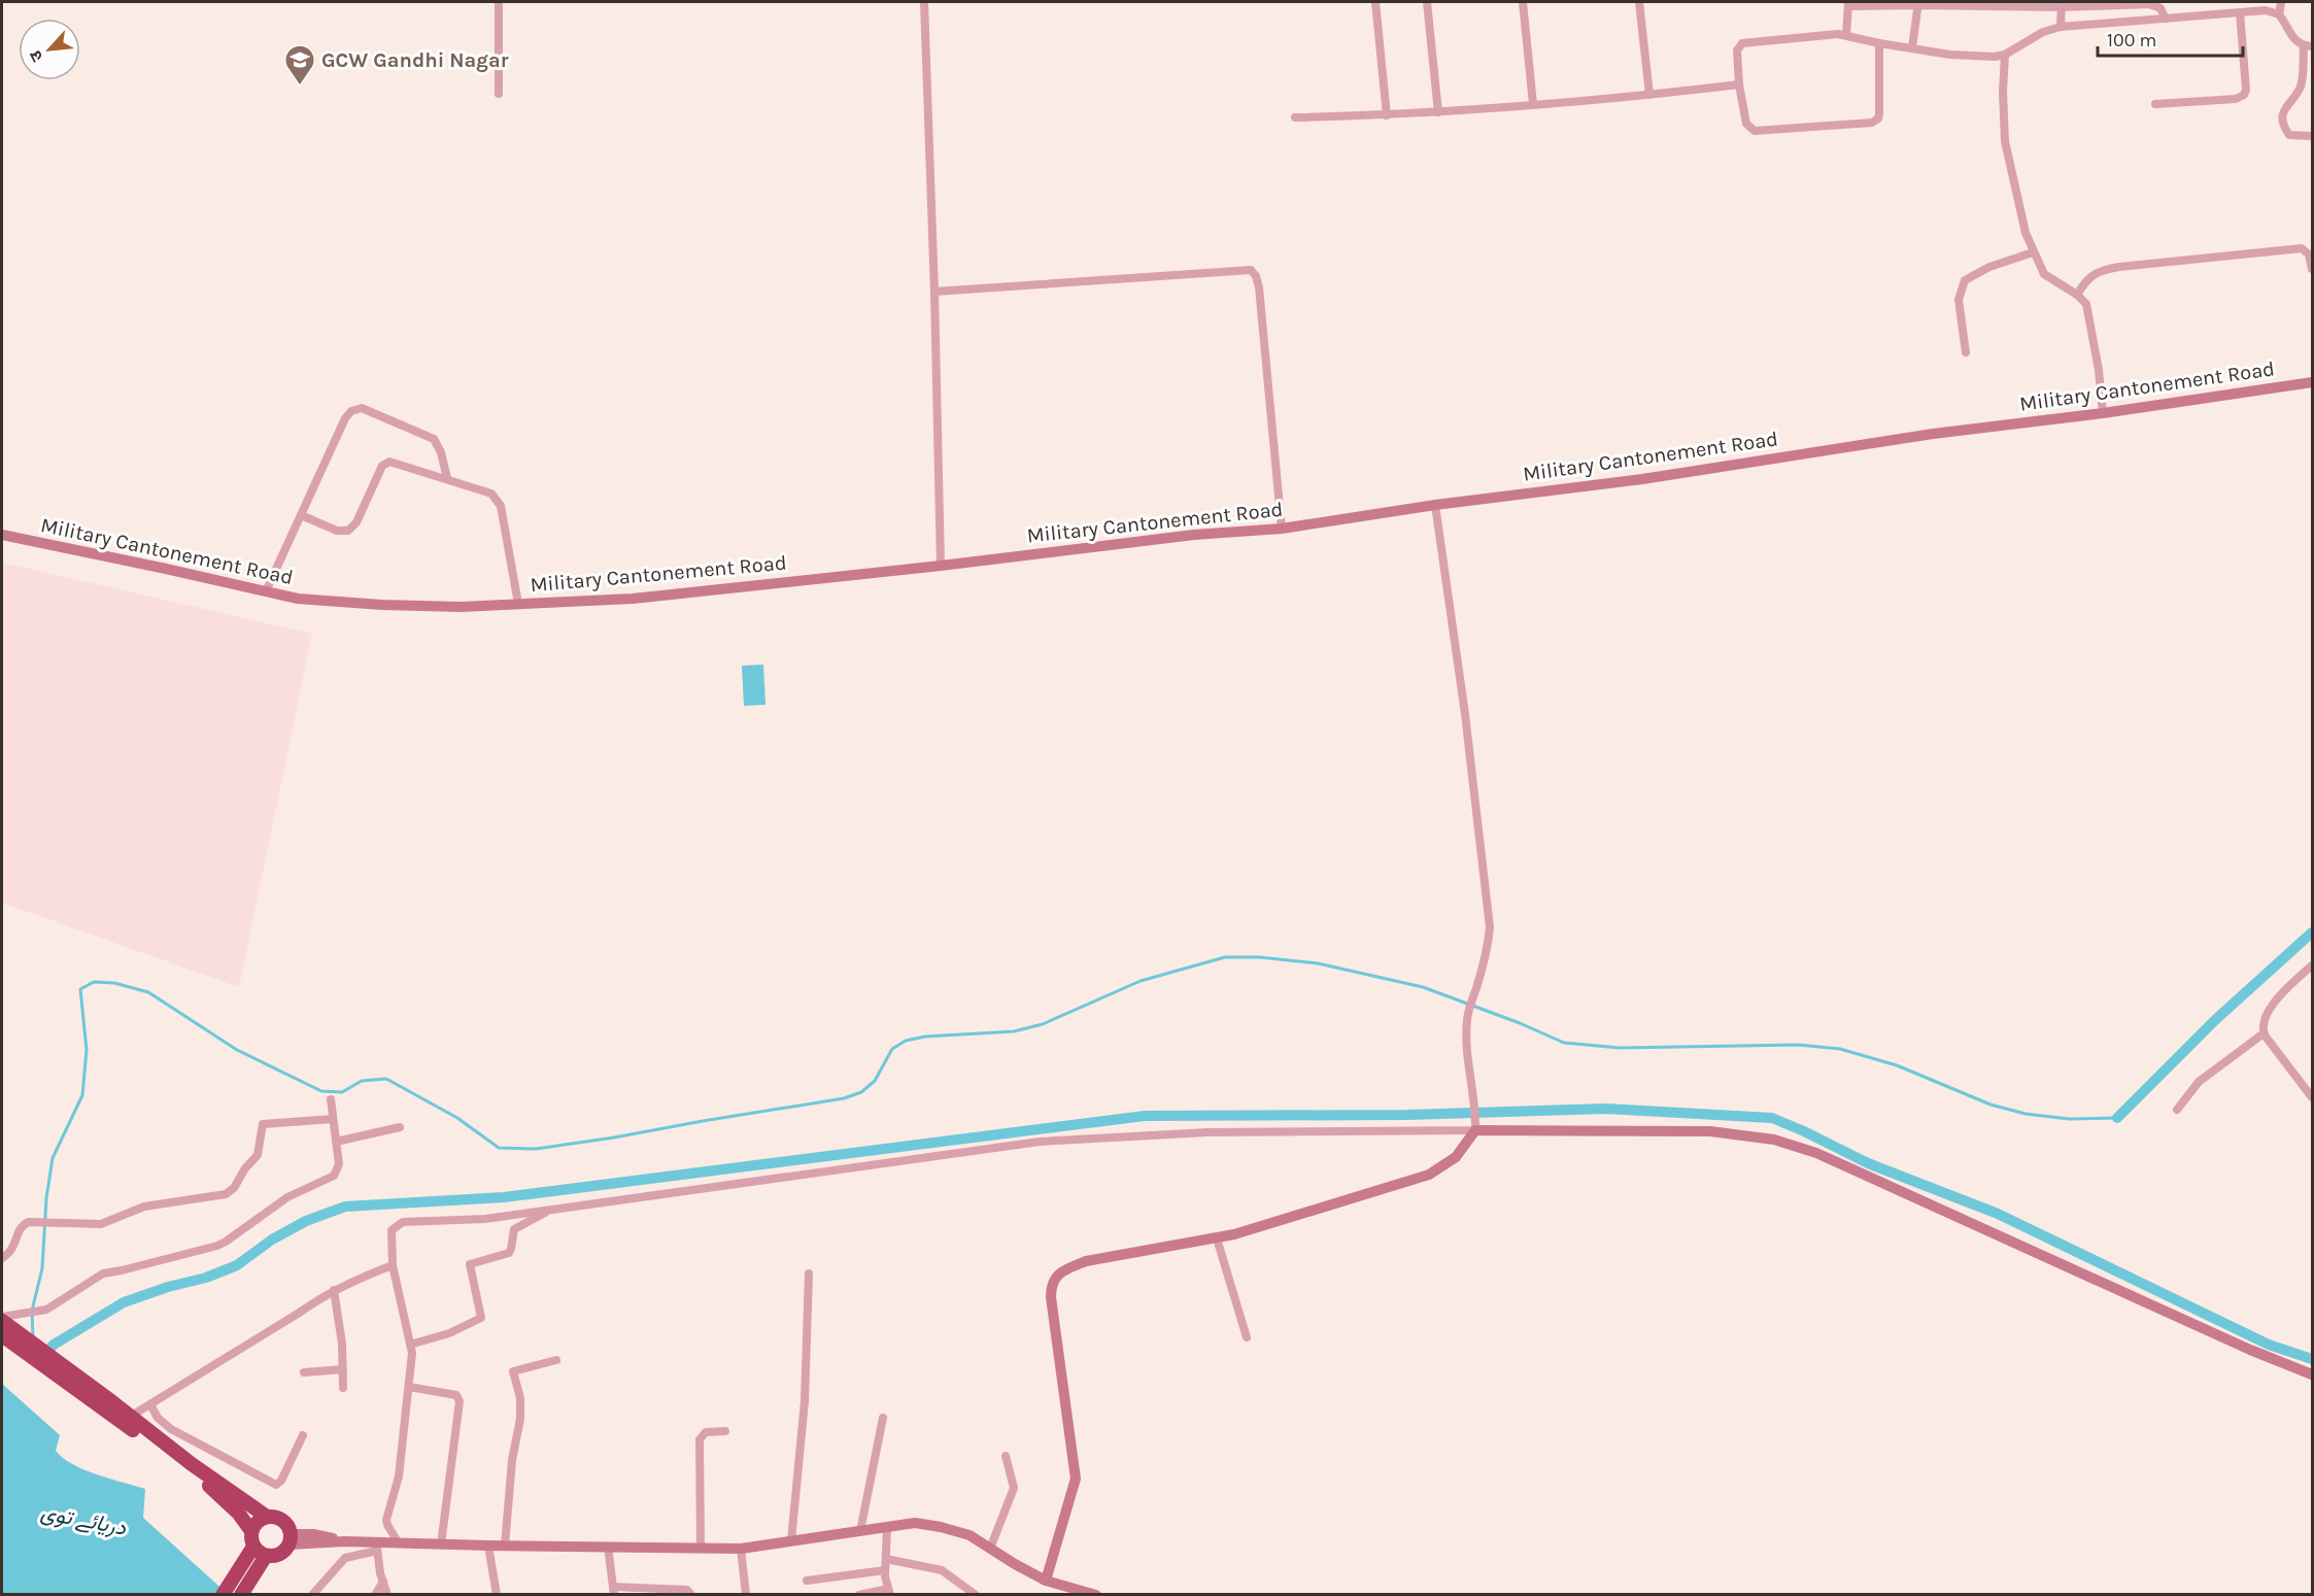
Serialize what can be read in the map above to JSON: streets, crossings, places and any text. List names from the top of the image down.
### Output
{
  "streets": {
    "main road": ["Military Cantonement Road"]
  },
  "water": ["دریائے توی"],
  "places": {
    "school or university": ["GCW Gandhi Nagar"]
  },
  "scale_bar": "100 m",
  "north": "bottom left"
}
